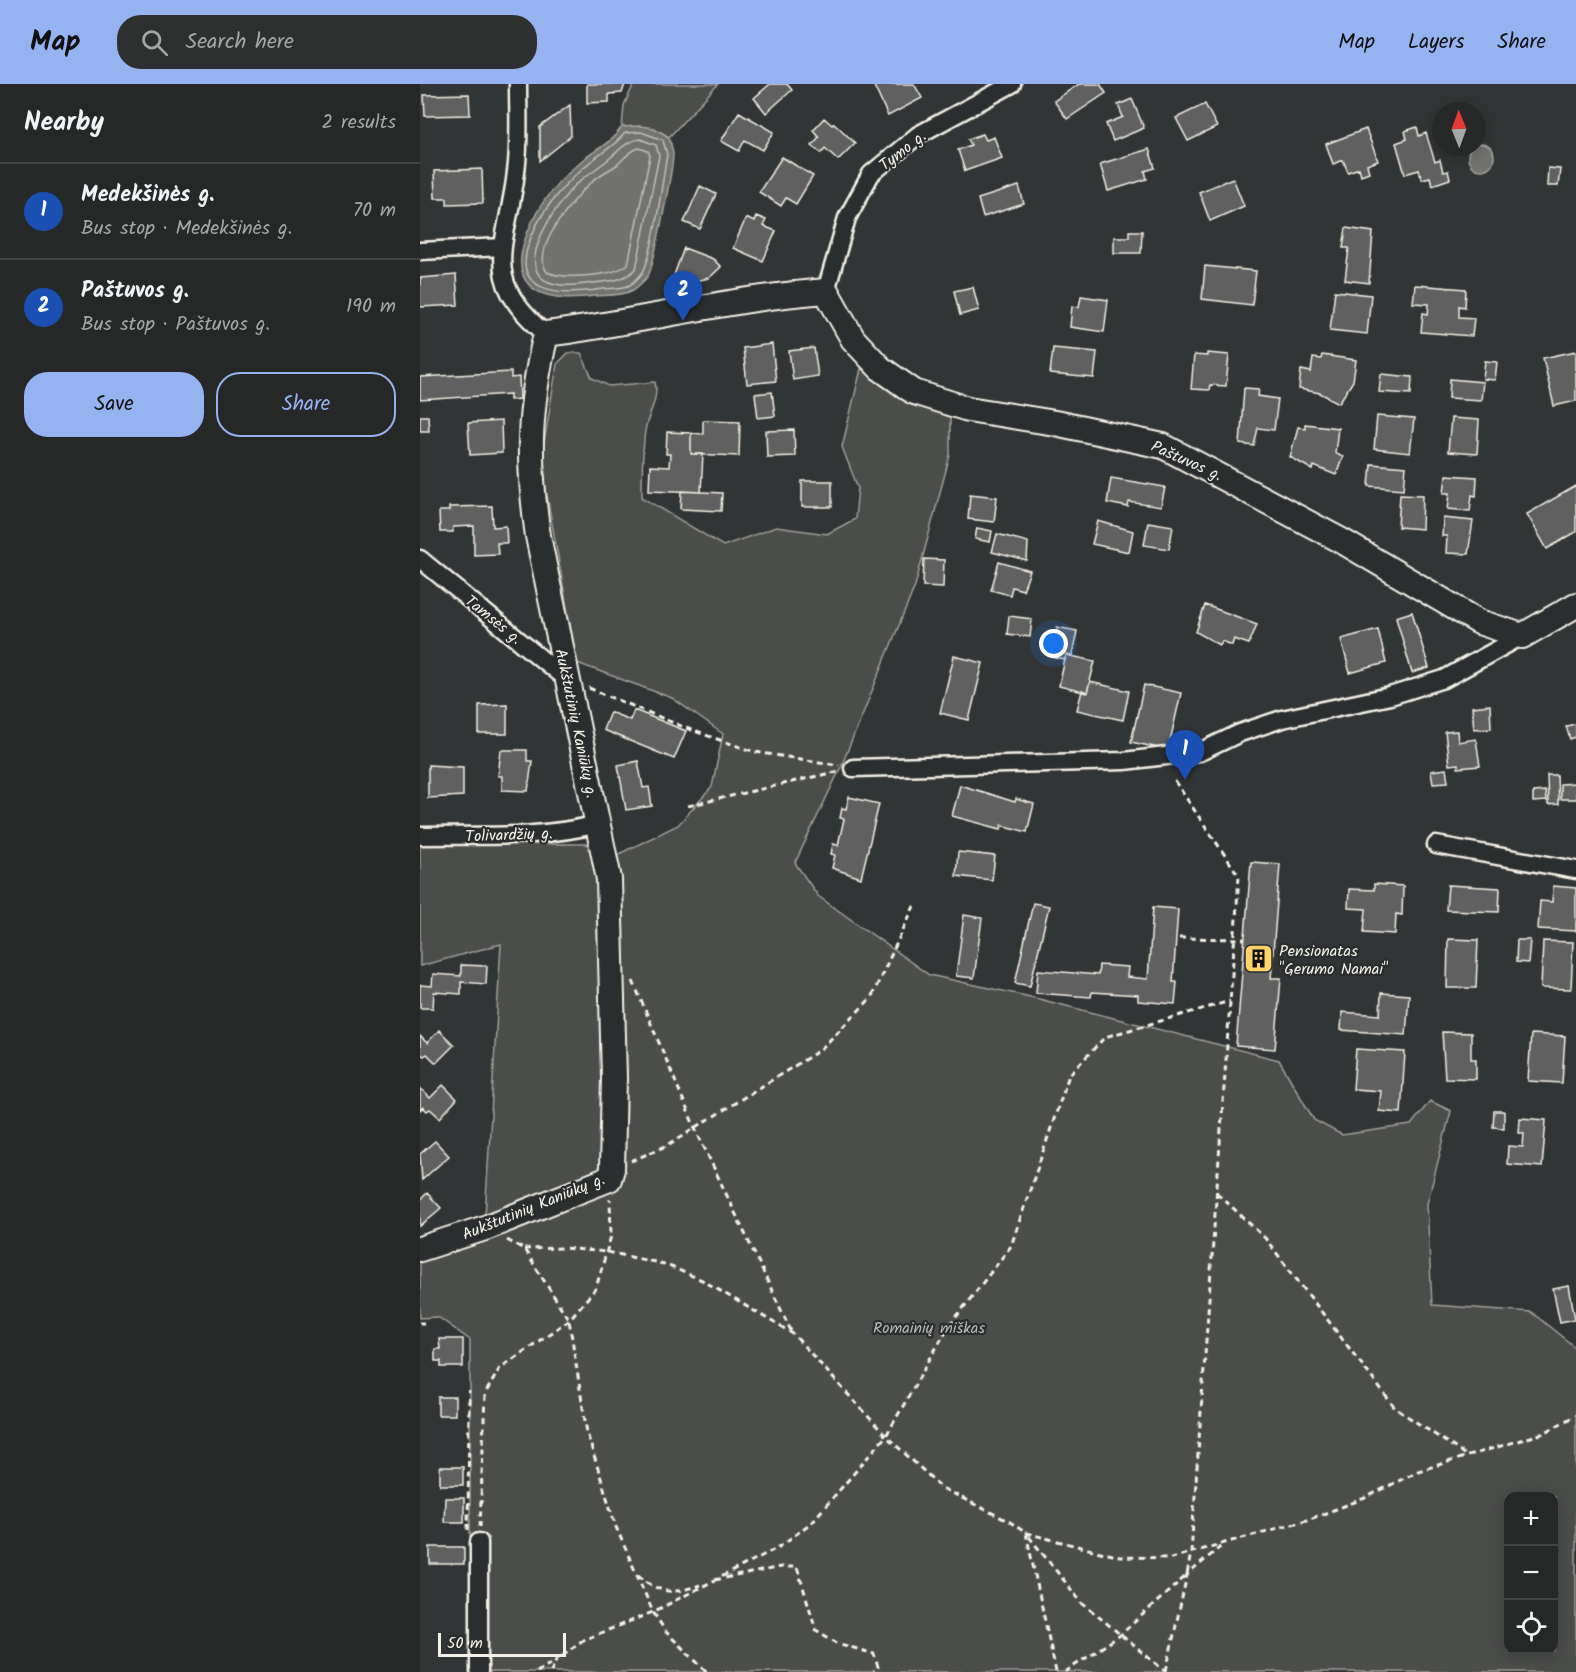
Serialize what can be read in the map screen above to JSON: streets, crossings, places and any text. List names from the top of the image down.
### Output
{
  "streets": {
    "street": [
      "Tymo g.",
      "Paštuvos g.",
      "Tamsės g.",
      "Aukštutinių Kaniūkų g.",
      "Tolivardžių g."
    ]
  },
  "crossings": [
    ["Tymo g.", "Paštuvos g."],
    ["Tamsės g.", "Aukštutinių Kaniūkų g."],
    ["Aukštutinių Kaniūkų g.", "Tolivardžių g."]
  ],
  "parks": ["Romainių miškas"],
  "places": {
    "building": ["Pensionatas \"Gerumo Namai\""]
  },
  "scale_bar": "50 m",
  "north": "top",
  "page": {
    "header": "Map",
    "search": "Search here",
    "nav": ["Map", "Layers", "Share"],
    "heading": ["Nearby", "2 results"],
    "list": [
      {
        "mark": "1",
        "name": "Medekšinės g.",
        "note": "Bus stop · Medekšinės g.",
        "value": "70 m"
      },
      {
        "mark": "2",
        "name": "Paštuvos g.",
        "note": "Bus stop · Paštuvos g.",
        "value": "190 m"
      }
    ],
    "pins": ["2", "1"],
    "buttons": ["Save", "Share"],
    "map_buttons": ["+", "−"],
    "scale": "50 m"
  }
}
